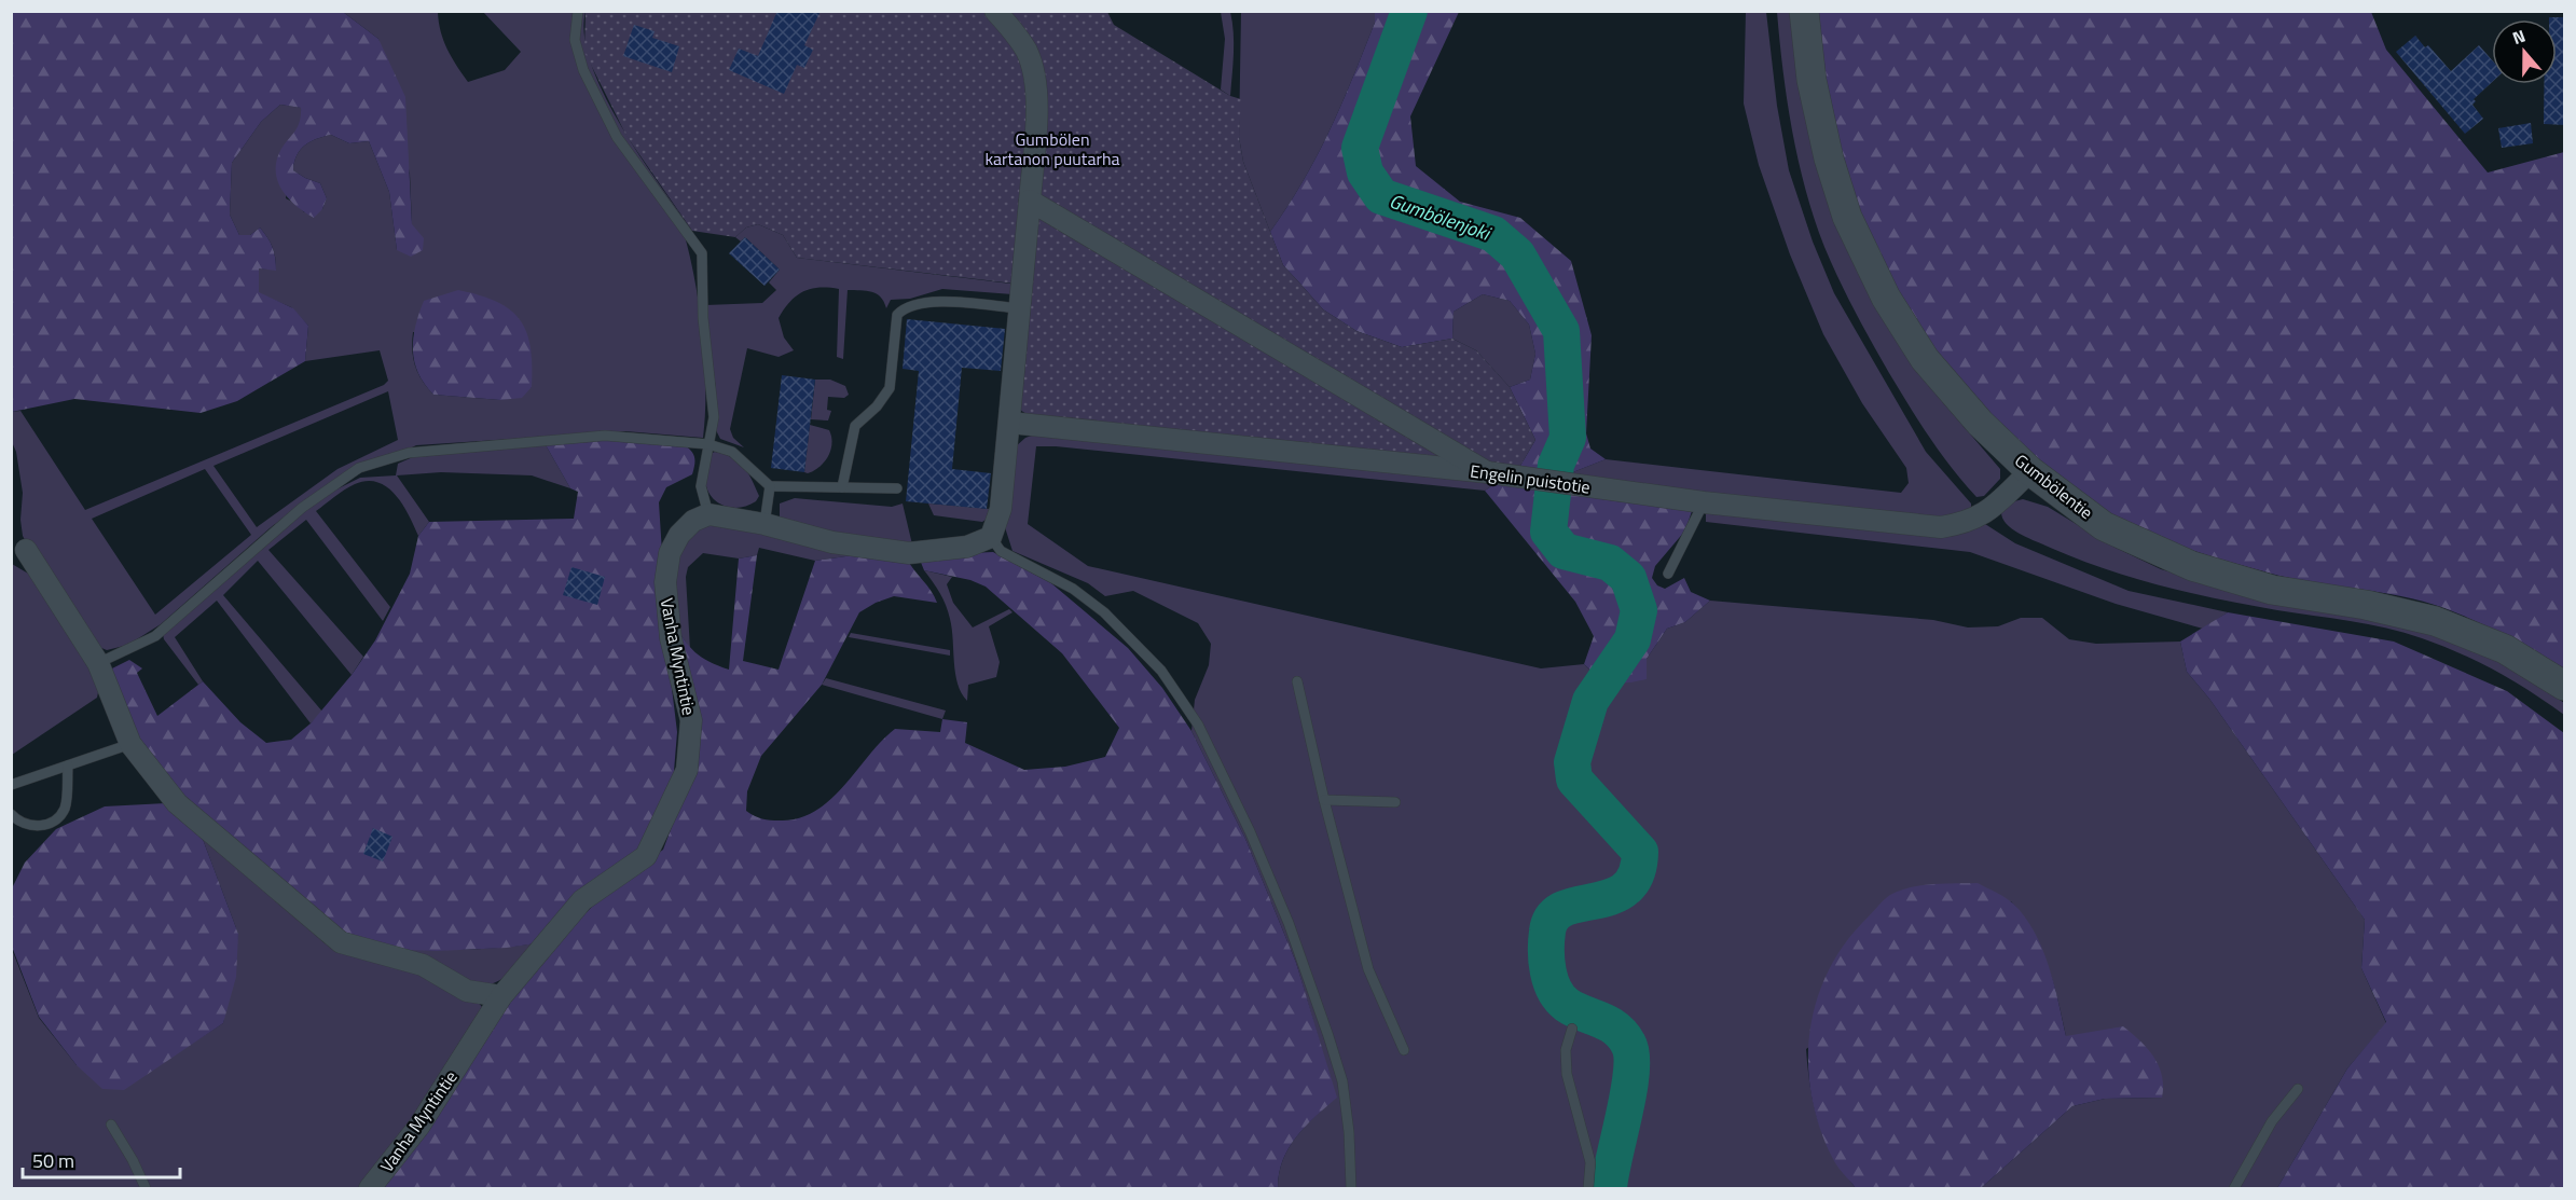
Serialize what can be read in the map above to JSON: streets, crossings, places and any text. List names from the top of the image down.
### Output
{
  "streets": {
    "main road": ["Gumbölentie"],
    "street": ["Engelin puistotie", "Vanha Myntintie"]
  },
  "crossings": [
    ["Engelin puistotie", "Gumbölentie"]
  ],
  "water": ["Gumbölenjoki"],
  "parks": ["Gumbölen kartanon puutarha"],
  "scale_bar": "50 m",
  "north": "top"
}
